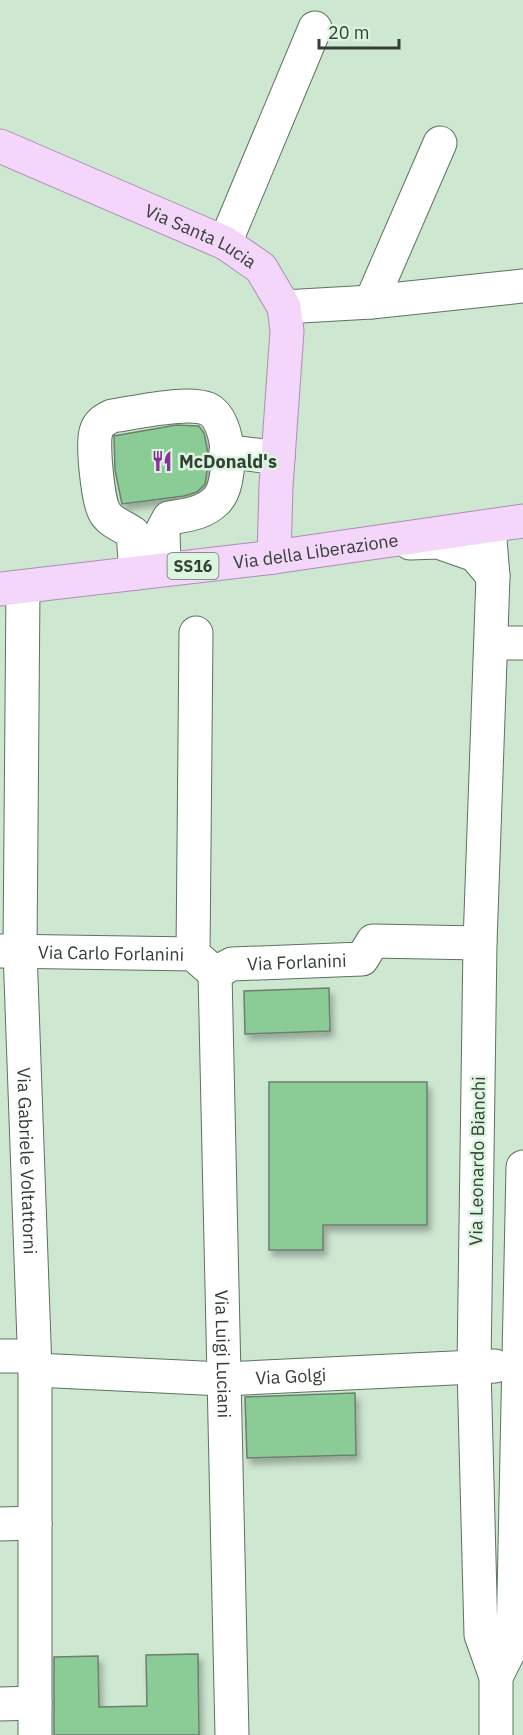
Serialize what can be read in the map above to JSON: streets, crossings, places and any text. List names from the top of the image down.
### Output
{
  "streets": {
    "main road": ["Via Santa Lucia", "Via della Liberazione", "SS16"],
    "street": [
      "Via Carlo Forlanini",
      "Via Forlanini",
      "Via Gabriele Voltattorni",
      "Via Leonardo Bianchi",
      "Via Luigi Luciani",
      "Via Golgi"
    ]
  },
  "crossings": [
    ["Via Santa Lucia", "Via della Liberazione"],
    ["Via della Liberazione", "SS16"],
    ["Via della Liberazione", "Via Gabriele Voltattorni"],
    ["Via della Liberazione", "Via Leonardo Bianchi"],
    ["SS16", "Via Leonardo Bianchi"],
    ["Via Carlo Forlanini", "Via Forlanini"],
    ["Via Carlo Forlanini", "Via Gabriele Voltattorni"],
    ["Via Carlo Forlanini", "Via Luigi Luciani"],
    ["Via Forlanini", "Via Leonardo Bianchi"],
    ["Via Forlanini", "Via Luigi Luciani"],
    ["Via Gabriele Voltattorni", "Via Golgi"],
    ["Via Leonardo Bianchi", "Via Golgi"],
    ["Via Luigi Luciani", "Via Golgi"]
  ],
  "places": {
    "restaurant": ["McDonald's"]
  },
  "scale_bar": "20 m"
}
